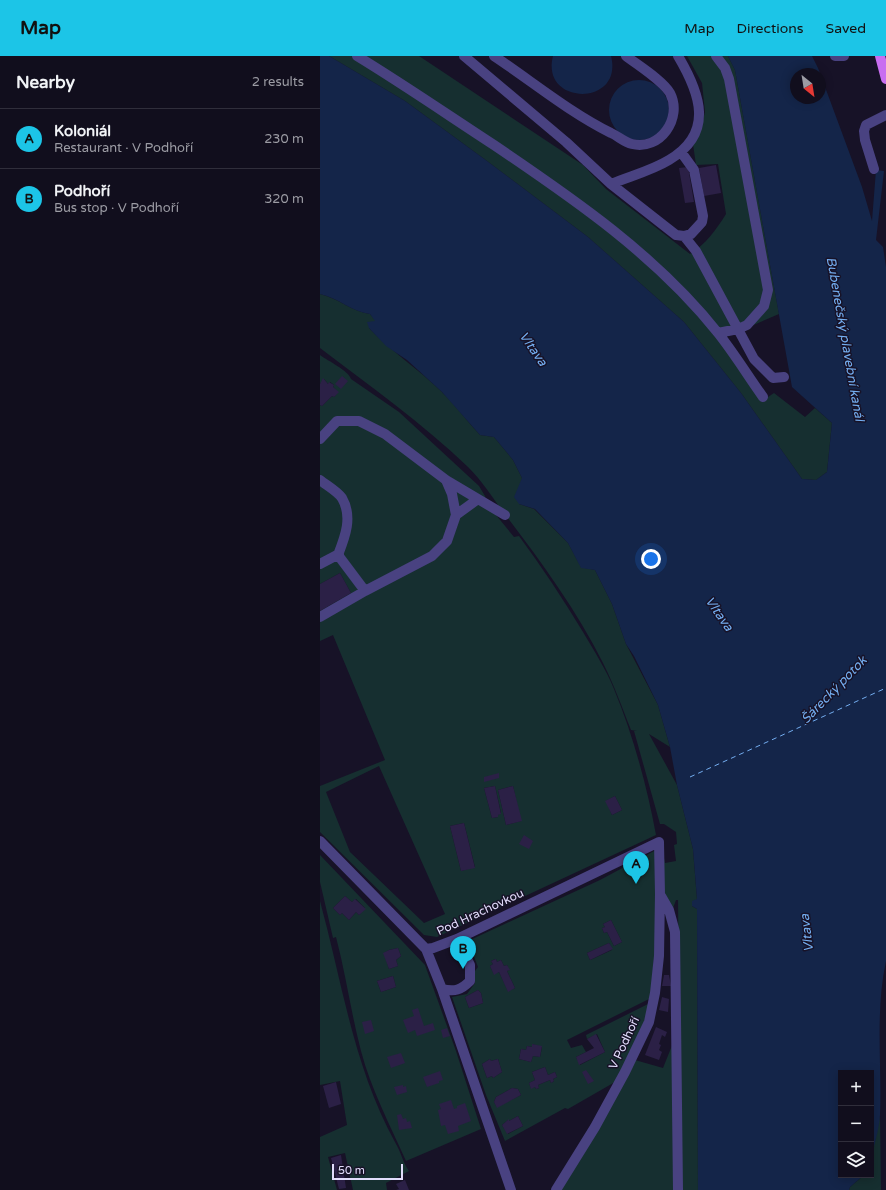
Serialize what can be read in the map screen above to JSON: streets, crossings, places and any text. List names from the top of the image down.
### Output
{
  "streets": {
    "street": ["Pod Hrachovkou", "V Podhoří"]
  },
  "crossings": [
    ["Pod Hrachovkou", "V Podhoří"]
  ],
  "water": ["Bubenečský plavební kanál", "Vltava", "Šárecký potok"],
  "scale_bar": "50 m",
  "north": "bottom right",
  "page": {
    "header": "Map",
    "nav": ["Map", "Directions", "Saved"],
    "heading": ["Nearby", "2 results"],
    "list": [
      {
        "mark": "A",
        "name": "Koloniál",
        "note": "Restaurant · V Podhoří",
        "value": "230 m"
      },
      {
        "mark": "B",
        "name": "Podhoří",
        "note": "Bus stop · V Podhoří",
        "value": "320 m"
      }
    ],
    "pins": ["A", "B"],
    "map_buttons": ["+", "−"],
    "scale": "50 m"
  }
}
